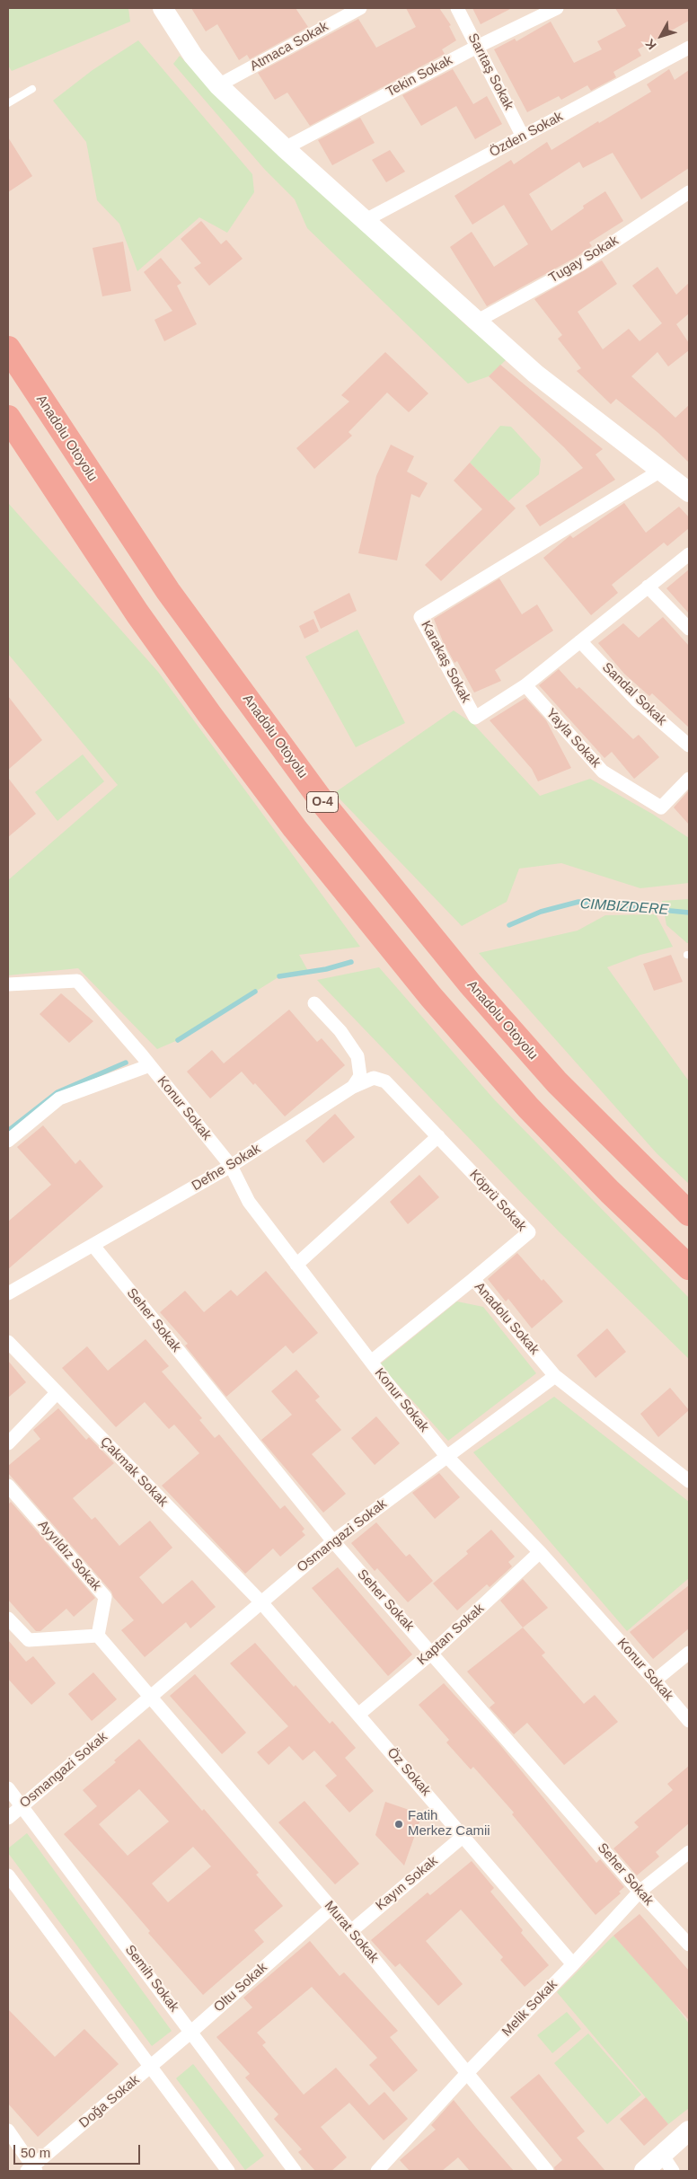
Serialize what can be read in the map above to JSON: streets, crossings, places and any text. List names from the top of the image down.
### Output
{
  "streets": {
    "highway": ["Anadolu Otoyolu", "O-4"],
    "street": [
      "Atmaca Sokak",
      "Sarıtaş Sokak",
      "Tekin Sokak",
      "Özden Sokak",
      "Tugay Sokak",
      "Karakaş Sokak",
      "Sandal Sokak",
      "Yayla Sokak",
      "Konur Sokak",
      "Defne Sokak",
      "Köprü Sokak",
      "Anadolu Sokak",
      "Seher Sokak",
      "Çakmak Sokak",
      "Osmangazi Sokak",
      "Ayyıldız Sokak",
      "Kaptan Sokak",
      "Öz Sokak",
      "Kayın Sokak",
      "Murat Sokak",
      "Semih Sokak",
      "Oltu Sokak",
      "Melik Sokak",
      "Doğa Sokak"
    ]
  },
  "crossings": [
    ["Sarıtaş Sokak", "Tekin Sokak"],
    ["Sarıtaş Sokak", "Özden Sokak"],
    ["Karakaş Sokak", "Sandal Sokak"],
    ["Karakaş Sokak", "Yayla Sokak"],
    ["Konur Sokak", "Defne Sokak"],
    ["Konur Sokak", "Anadolu Sokak"],
    ["Konur Sokak", "Osmangazi Sokak"],
    ["Konur Sokak", "Kaptan Sokak"],
    ["Defne Sokak", "Köprü Sokak"],
    ["Defne Sokak", "Seher Sokak"],
    ["Köprü Sokak", "Anadolu Sokak"],
    ["Anadolu Sokak", "Osmangazi Sokak"],
    ["Seher Sokak", "Osmangazi Sokak"],
    ["Seher Sokak", "Kaptan Sokak"],
    ["Seher Sokak", "Melik Sokak"],
    ["Çakmak Sokak", "Osmangazi Sokak"],
    ["Çakmak Sokak", "Öz Sokak"],
    ["Osmangazi Sokak", "Öz Sokak"],
    ["Osmangazi Sokak", "Murat Sokak"],
    ["Osmangazi Sokak", "Semih Sokak"],
    ["Ayyıldız Sokak", "Murat Sokak"],
    ["Kaptan Sokak", "Öz Sokak"],
    ["Öz Sokak", "Kayın Sokak"],
    ["Öz Sokak", "Melik Sokak"],
    ["Kayın Sokak", "Murat Sokak"],
    ["Murat Sokak", "Oltu Sokak"],
    ["Murat Sokak", "Melik Sokak"],
    ["Semih Sokak", "Oltu Sokak"],
    ["Oltu Sokak", "Doğa Sokak"]
  ],
  "water": ["CIMBIZDERE"],
  "places": ["Fatih Merkez Camii"],
  "scale_bar": "50 m",
  "north": "bottom left"
}
